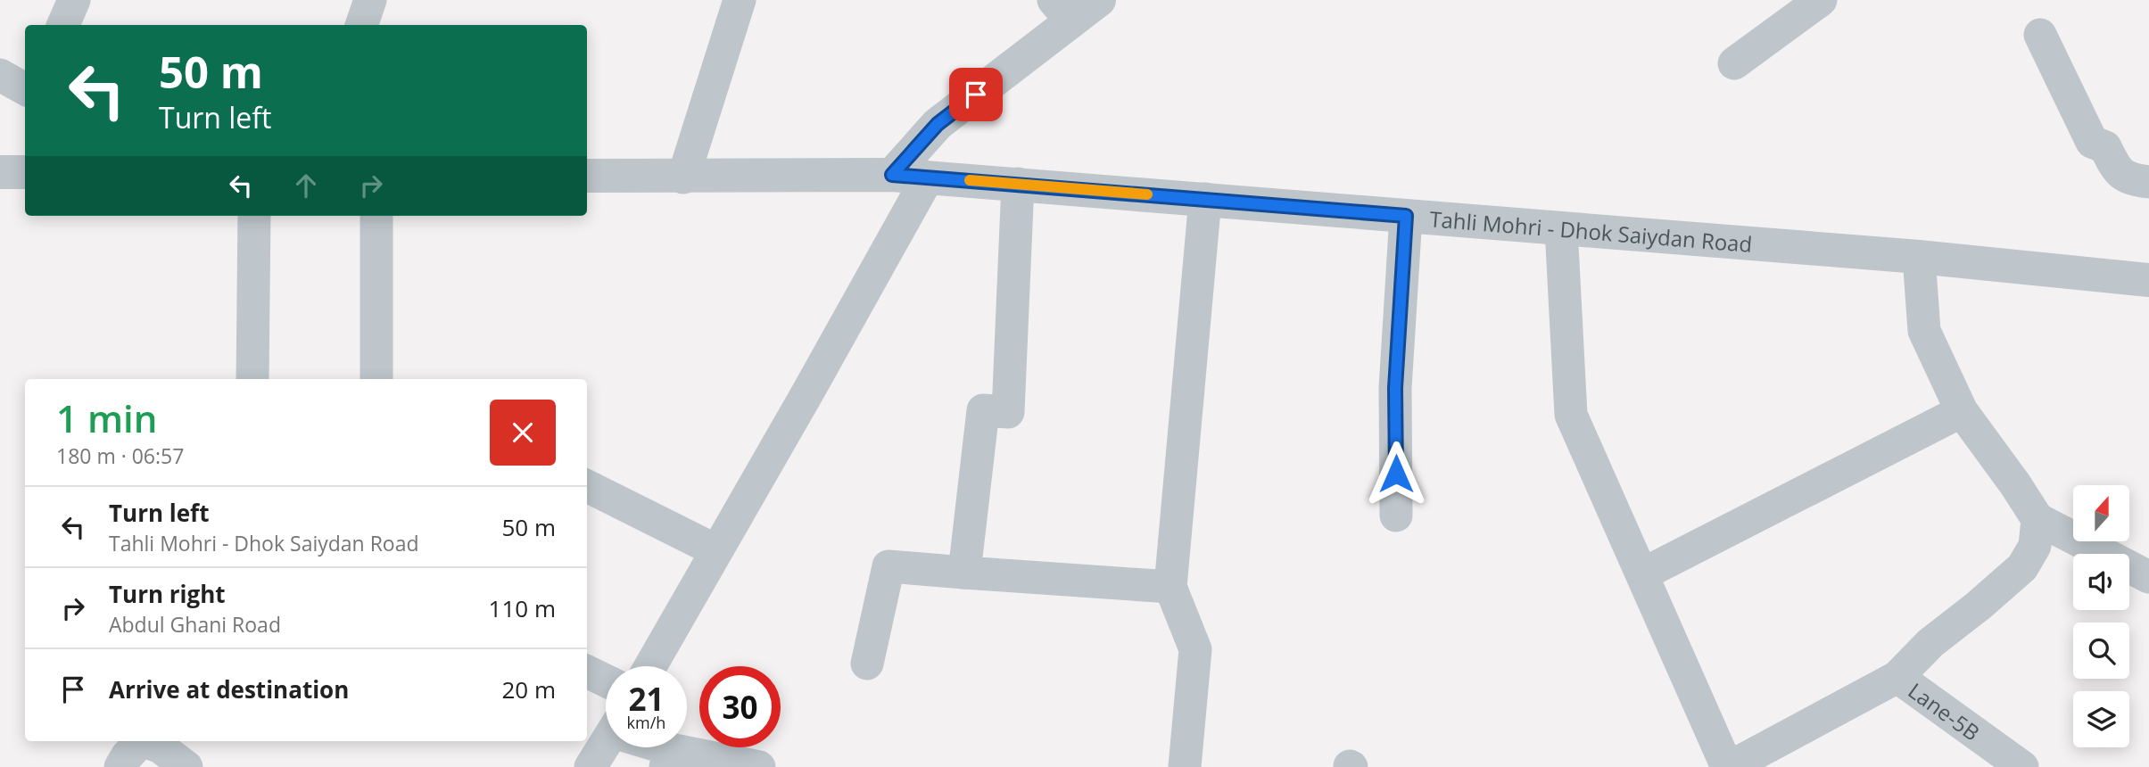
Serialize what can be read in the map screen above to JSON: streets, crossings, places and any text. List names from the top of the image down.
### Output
{
  "streets": {
    "street": ["Tahli Mohri - Dhok Saiydan Road", "Lane-5B"]
  },
  "north": "top",
  "page": {
    "turn": ["50 m", "Turn left"],
    "heading": ["1 min", "180 m · 06:57"],
    "list": [
      {
        "name": "Turn left",
        "note": "Tahli Mohri - Dhok Saiydan Road",
        "value": "50 m"
      },
      {
        "name": "Turn right",
        "note": "Abdul Ghani Road",
        "value": "110 m"
      },
      {
        "name": "Arrive at destination",
        "value": "20 m"
      }
    ],
    "speed": "21 km/h",
    "limit": "30"
  }
}
